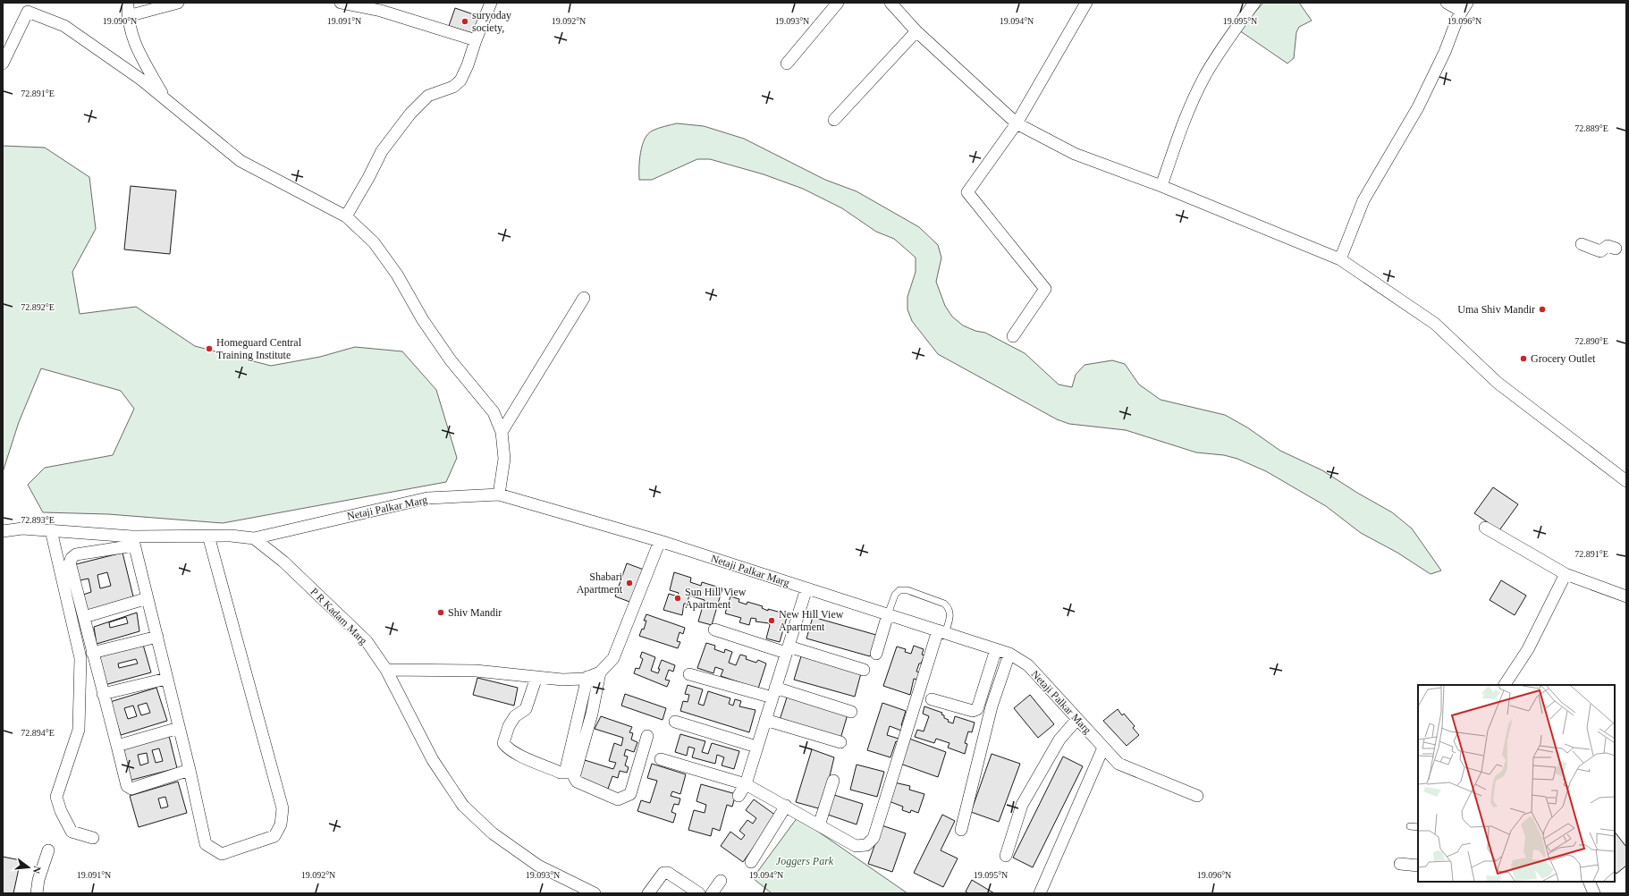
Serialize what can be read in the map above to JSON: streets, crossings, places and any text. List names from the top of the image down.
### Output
{
  "streets": {
    "street": ["Netaji Palkar Marg", "P R Kadam Marg"]
  },
  "crossings": [
    ["Netaji Palkar Marg", "P R Kadam Marg"]
  ],
  "parks": ["Joggers Park"],
  "places": [
    "suryoday society,",
    "Uma Shiv Mandir",
    "Homeguard Central Training Institute",
    "Grocery Outlet",
    "Shabari Apartment",
    "Sun Hill View Apartment",
    "Shiv Mandir",
    "New Hill View Apartment"
  ],
  "north": "right",
  "coordinates": [
    "19.090°N",
    "19.091°N",
    "19.092°N",
    "19.093°N",
    "19.094°N",
    "19.095°N",
    "19.096°N",
    "72.891°E",
    "72.889°E",
    "72.892°E",
    "72.890°E",
    "72.893°E",
    "72.894°E"
  ]
}
